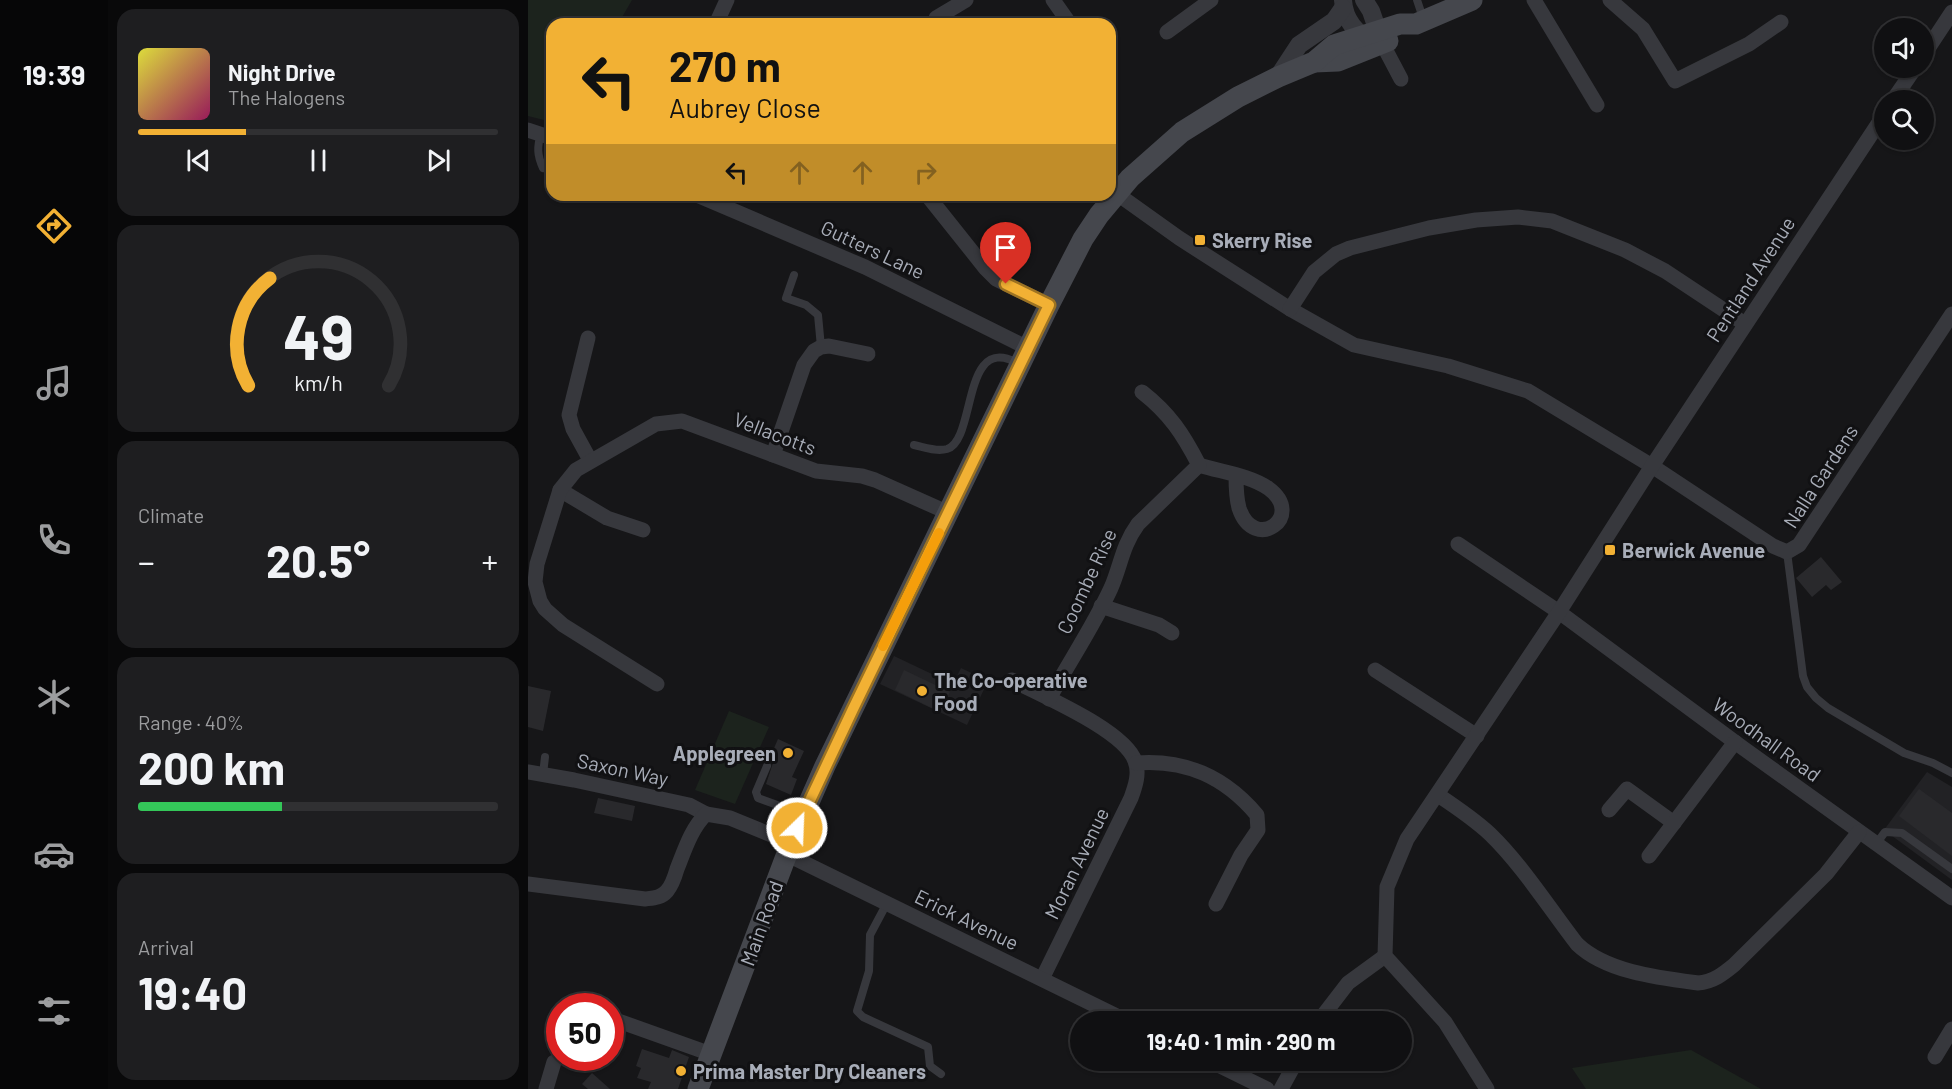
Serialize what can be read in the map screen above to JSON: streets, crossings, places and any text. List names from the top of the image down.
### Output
{
  "streets": {
    "main road": ["Main Road"],
    "street": [
      "Gutters Lane",
      "Pentland Avenue",
      "Vellacotts",
      "Nalla Gardens",
      "Coombe Rise",
      "Woodhall Road",
      "Saxon Way",
      "Moran Avenue",
      "Erick Avenue"
    ]
  },
  "crossings": [
    ["Gutters Lane", "Main Road"],
    ["Pentland Avenue", "Nalla Gardens"],
    ["Vellacotts", "Main Road"],
    ["Saxon Way", "Erick Avenue"],
    ["Saxon Way", "Main Road"],
    ["Moran Avenue", "Erick Avenue"],
    ["Erick Avenue", "Main Road"]
  ],
  "places": {
    "transit": ["Skerry Rise", "Berwick Avenue"],
    "other": ["The Co-operative Food", "Applegreen", "Prima Master Dry Cleaners"]
  },
  "page": {
    "tabs": "19:39",
    "turn": ["270 m", "Aubrey Close"],
    "song": ["Night Drive", "The Halogens"],
    "tile": [
      "Climate",
      ["Range · 40%", "200 km"],
      ["Arrival", "19:40"]
    ],
    "heat": ["−", "20.5°", "+"],
    "limit": "50",
    "trip": "19:40 · 1 min · 290 m",
    "gauge": ["49", "km/h"]
  }
}
